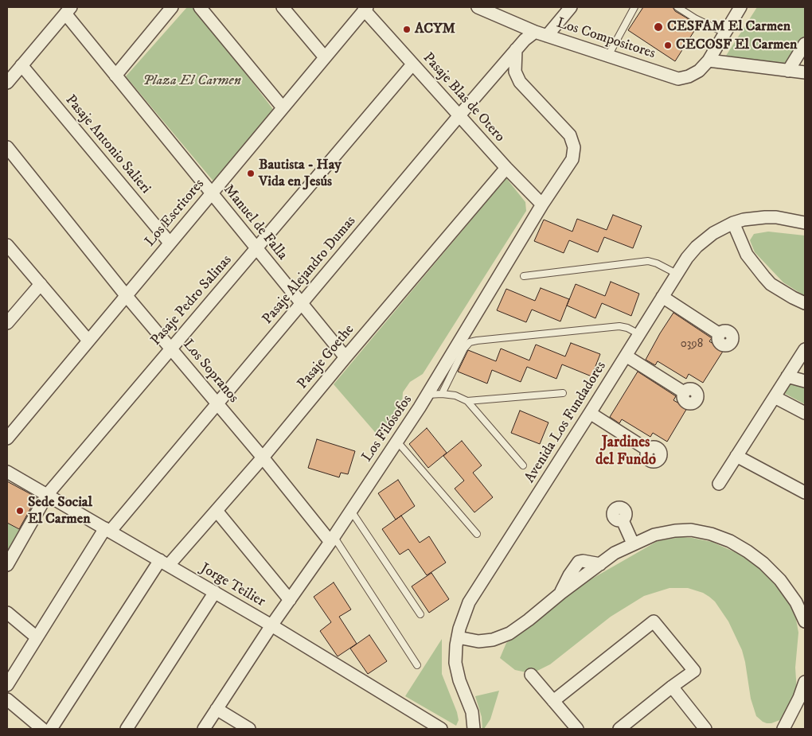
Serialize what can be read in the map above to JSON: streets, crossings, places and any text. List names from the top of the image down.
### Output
{
  "streets": {
    "street": [
      "Los Compositores",
      "Pasaje Blas de Otero",
      "Pasaje Antonio Salieri",
      "Los Escritores",
      "Manuel de Falla",
      "Pasaje Alejandro Dumas",
      "Pasaje Pedro Salinas",
      "Pasaje Goethe",
      "Los Sopranos",
      "Avenida Los Fundadores",
      "Los Filósofos",
      "Jorge Teilier"
    ]
  },
  "crossings": [
    ["Los Compositores", "Pasaje Alejandro Dumas"],
    ["Pasaje Blas de Otero", "Los Escritores"],
    ["Pasaje Blas de Otero", "Pasaje Alejandro Dumas"],
    ["Pasaje Blas de Otero", "Pasaje Pedro Salinas"],
    ["Pasaje Blas de Otero", "Pasaje Goethe"],
    ["Pasaje Blas de Otero", "Los Filósofos"],
    ["Pasaje Antonio Salieri", "Los Escritores"],
    ["Los Escritores", "Manuel de Falla"],
    ["Los Escritores", "Los Sopranos"],
    ["Manuel de Falla", "Pasaje Alejandro Dumas"],
    ["Manuel de Falla", "Pasaje Pedro Salinas"],
    ["Manuel de Falla", "Pasaje Goethe"],
    ["Pasaje Alejandro Dumas", "Los Sopranos"],
    ["Pasaje Alejandro Dumas", "Los Filósofos"],
    ["Pasaje Alejandro Dumas", "Jorge Teilier"],
    ["Pasaje Pedro Salinas", "Los Sopranos"],
    ["Pasaje Pedro Salinas", "Jorge Teilier"],
    ["Pasaje Goethe", "Los Sopranos"],
    ["Pasaje Goethe", "Jorge Teilier"],
    ["Los Sopranos", "Los Filósofos"],
    ["Los Filósofos", "Jorge Teilier"]
  ],
  "districts": ["Jardines del Fundo"],
  "parks": ["Plaza El Carmen"],
  "places": [
    "CESFAM El Carmen",
    "ACYM",
    "CECOSF El Carmen",
    "Bautista - Hay Vida en Jesús",
    "Sede Social El Carmen"
  ],
  "house_numbers": ["0398"]
}
